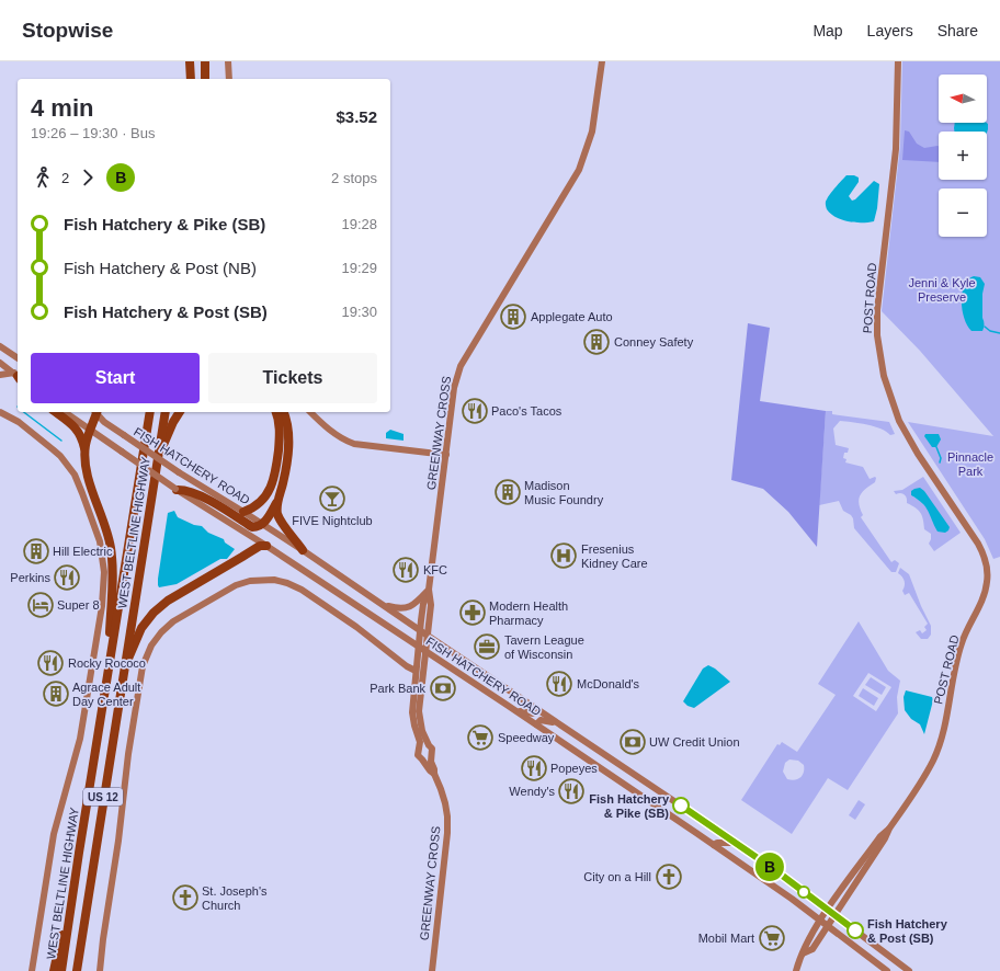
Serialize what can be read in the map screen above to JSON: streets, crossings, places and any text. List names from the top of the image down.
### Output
{
  "streets": {
    "highway": ["WEST BELTLINE HIGHWAY", "US 12"],
    "street": ["POST ROAD", "GREENWAY CROSS", "FISH HATCHERY ROAD"]
  },
  "crossings": [
    ["POST ROAD", "FISH HATCHERY ROAD"],
    ["GREENWAY CROSS", "FISH HATCHERY ROAD"]
  ],
  "parks": ["Jenni & Kyle Preserve", "Pinnacle Park"],
  "places": {
    "building": [
      "Applegate Auto",
      "Conney Safety",
      "Madison Music Foundry",
      "Hill Electric",
      "Agrace Adult Day Center"
    ],
    "restaurant": [
      "Paco's Tacos",
      "KFC",
      "Perkins",
      "Rocky Rococo",
      "McDonald's",
      "Popeyes",
      "Wendy's"
    ],
    "bar": ["FIVE Nightclub"],
    "hospital": ["Fresenius Kidney Care"],
    "hotel": ["Super 8"],
    "pharmacy": ["Modern Health Pharmacy"],
    "office": ["Tavern League of Wisconsin"],
    "bank": ["Park Bank", "UW Credit Union"],
    "supermarket": ["Speedway", "Mobil Mart"],
    "other": ["Fish Hatchery & Pike (SB)", "Fish Hatchery & Post (SB)"],
    "church": ["City on a Hill", "St. Joseph's Church"]
  },
  "lines": ["bus line B"],
  "north": "left",
  "page": {
    "header": "Stopwise",
    "nav": ["Map", "Layers", "Share"],
    "on_map": "B",
    "map_buttons": ["+", "−"],
    "heading": ["4 min", "19:26 – 19:30 · Bus", "$3.52"],
    "legs": ["2", "B", "2 stops"],
    "list": [
      {
        "name": "Fish Hatchery & Pike (SB)",
        "value": "19:28"
      },
      {
        "name": "Fish Hatchery & Post (NB)",
        "value": "19:29"
      },
      {
        "name": "Fish Hatchery & Post (SB)",
        "value": "19:30"
      }
    ],
    "buttons": ["Start", "Tickets"]
  }
}
